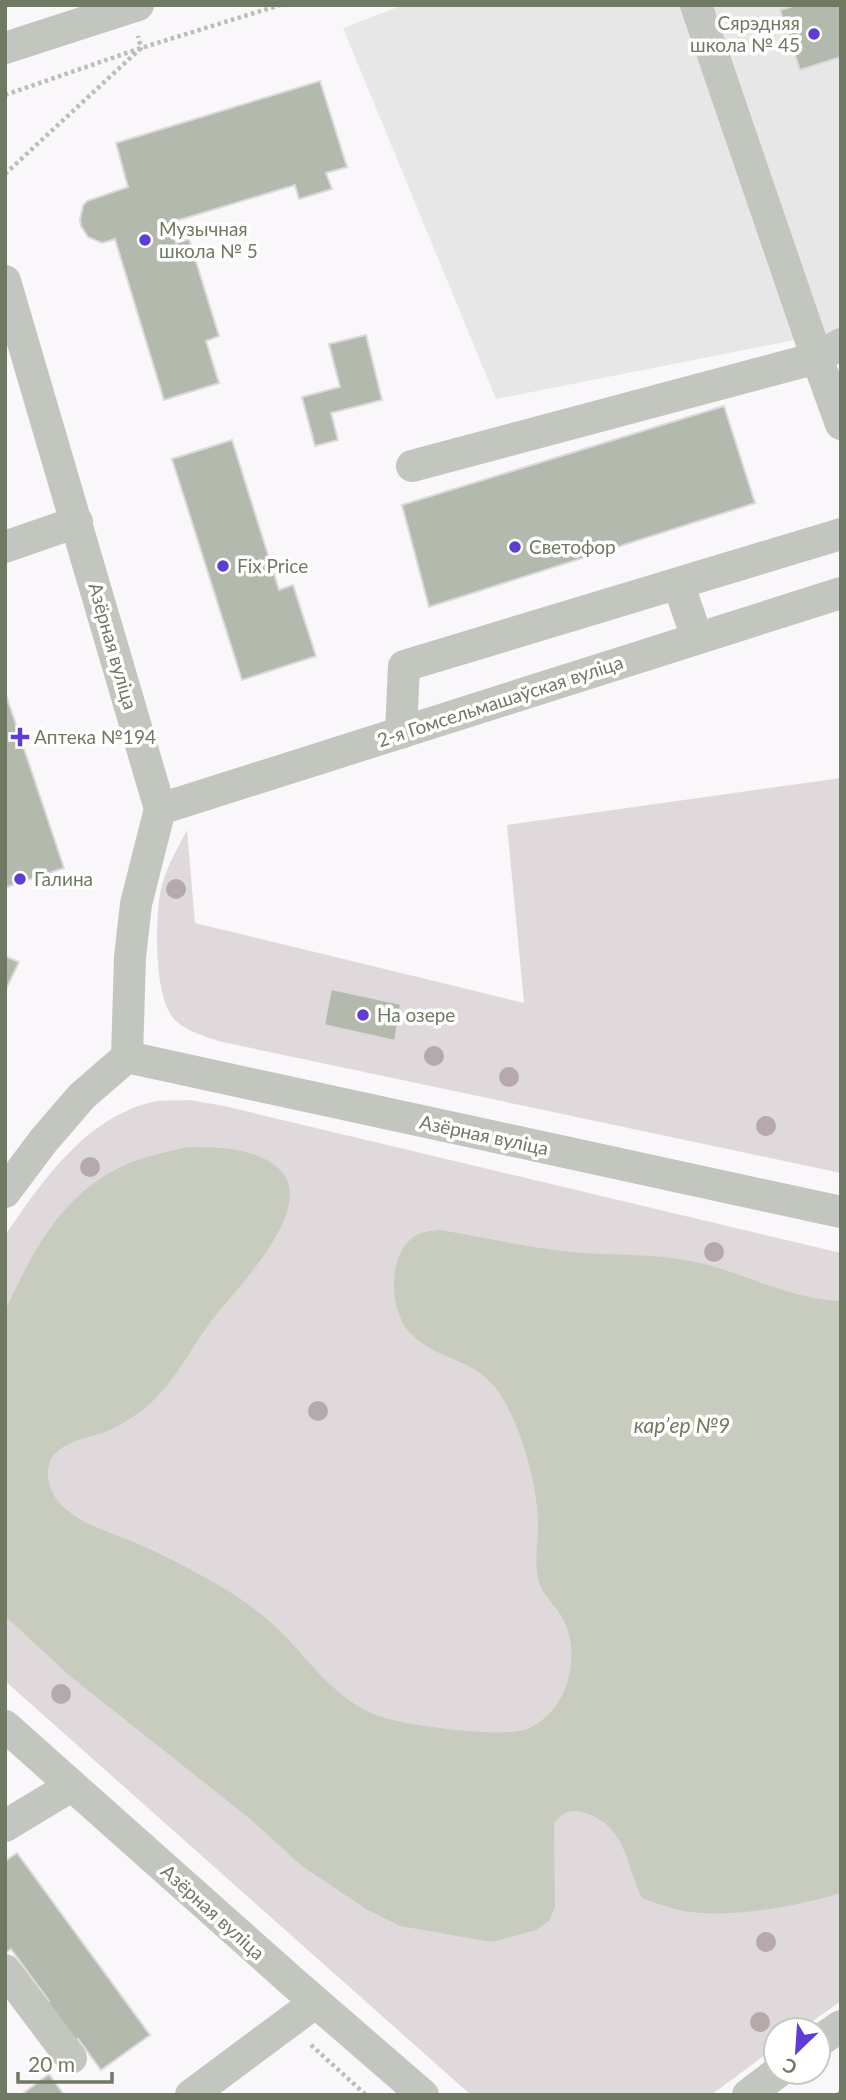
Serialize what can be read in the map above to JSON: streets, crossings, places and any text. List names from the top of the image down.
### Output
{
  "streets": {
    "street": ["Азёрная вуліца", "2-я Гомсельмашаўская вуліца"]
  },
  "crossings": [
    ["Азёрная вуліца", "2-я Гомсельмашаўская вуліца"]
  ],
  "water": ["карʼер №9"],
  "places": {
    "other": [
      "Сярэдняя школа № 45",
      "Музычная школа № 5",
      "Светофор",
      "Fix Price",
      "Галина",
      "На озере"
    ],
    "health": ["Аптека №194"]
  },
  "scale_bar": "20 m",
  "north": "bottom left"
}
